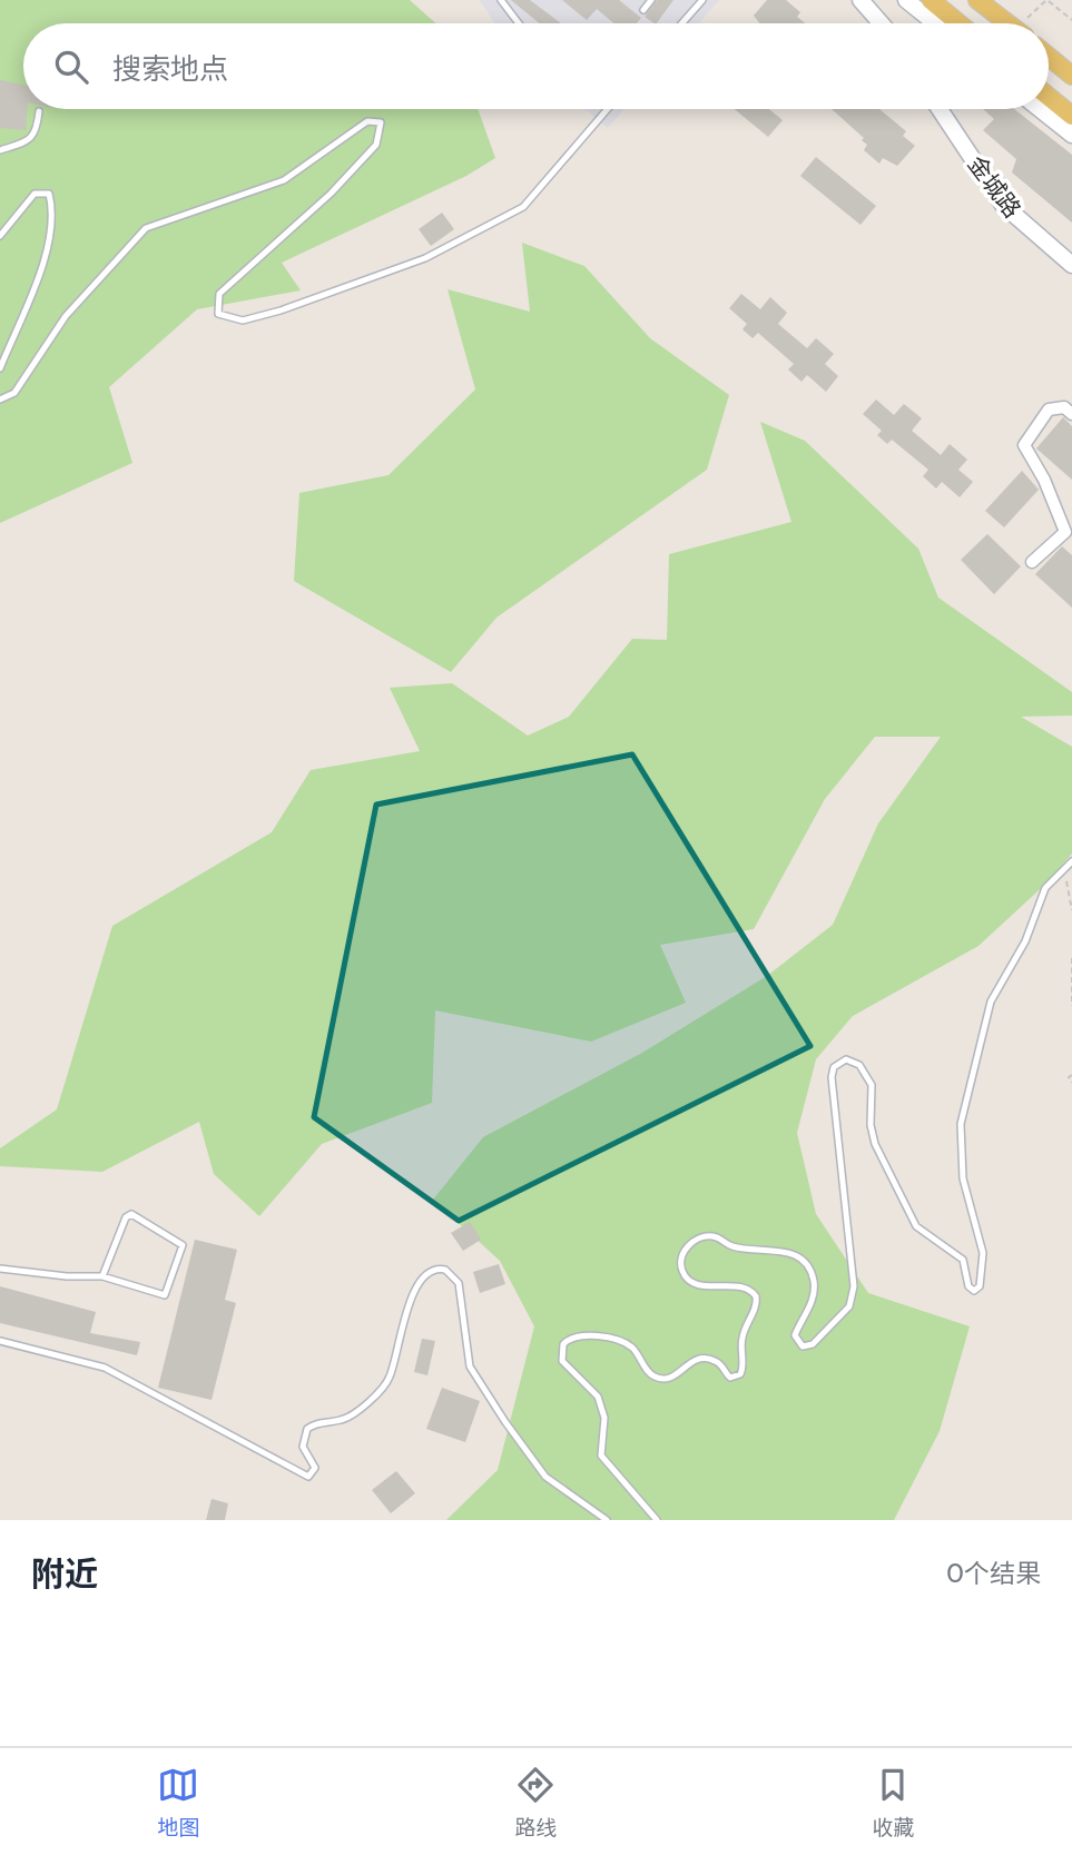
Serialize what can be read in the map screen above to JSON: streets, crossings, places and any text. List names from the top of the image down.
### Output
{
  "streets": {
    "street": ["金城路"]
  },
  "page": {
    "search": "搜索地点",
    "heading": ["附近", "0个结果"],
    "nav": ["地图", "路线", "收藏"]
  }
}
